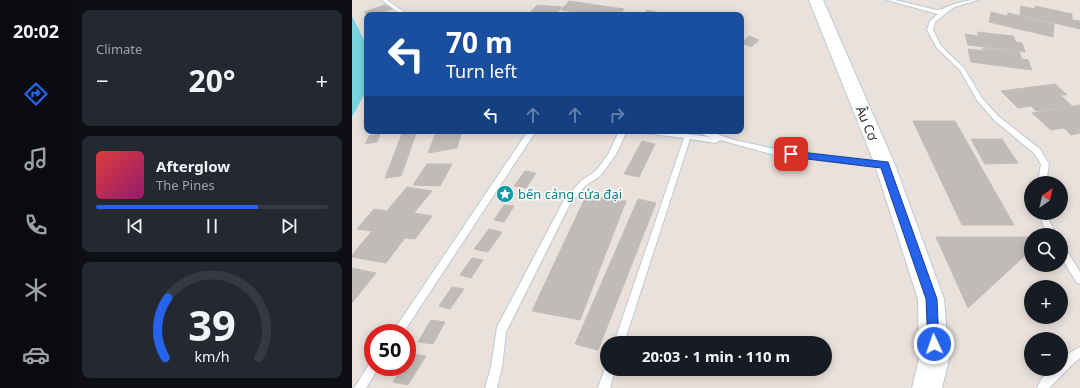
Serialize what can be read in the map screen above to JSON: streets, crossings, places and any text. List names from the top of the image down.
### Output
{
  "streets": {
    "main road": ["Âu Cơ"]
  },
  "places": {
    "place": ["bến cảng cửa đại"]
  },
  "north": "top right",
  "page": {
    "tabs": "20:02",
    "tile": "Climate",
    "turn": ["70 m", "Turn left"],
    "heat": ["−", "20°", "+"],
    "song": ["Afterglow", "The Pines"],
    "map_buttons": ["+", "−"],
    "limit": "50",
    "trip": "20:03 · 1 min · 110 m",
    "gauge": ["39", "km/h"]
  }
}
